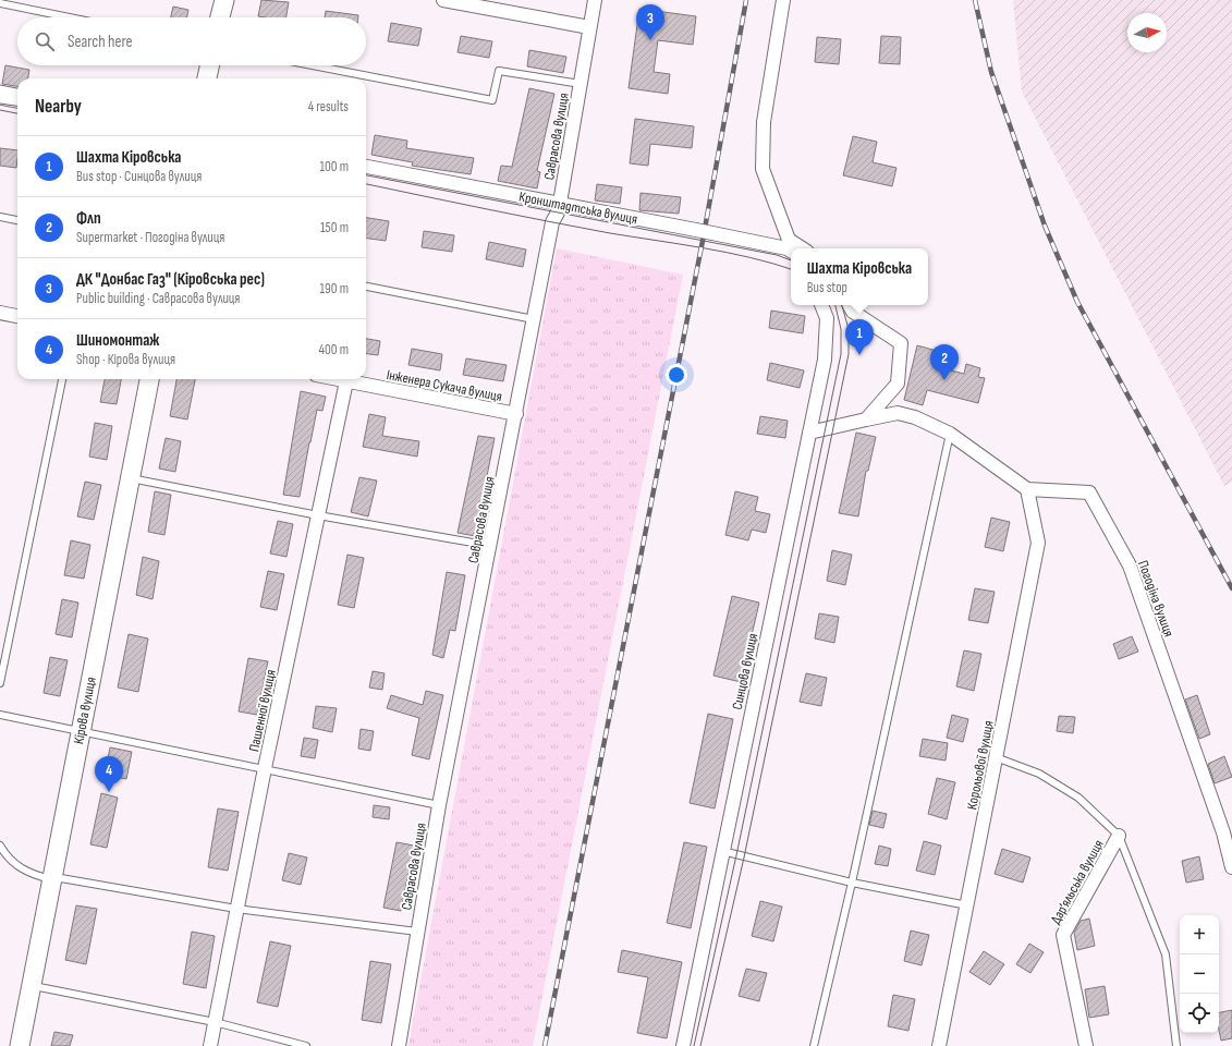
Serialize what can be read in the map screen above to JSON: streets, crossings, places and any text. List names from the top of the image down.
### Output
{
  "streets": {
    "main road": ["Кірова вулиця"],
    "street": [
      "Саврасова вулиця",
      "Кронштадтська вулиця",
      "Інженера Сукача вулиця",
      "Погодіна вулиця",
      "Синцова вулиця",
      "Пашенної вулиця",
      "Корольової вулиця",
      "Дар’яльська вулиця"
    ]
  },
  "crossings": [
    ["Саврасова вулиця", "Кронштадтська вулиця"],
    ["Саврасова вулиця", "Інженера Сукача вулиця"],
    ["Інженера Сукача вулиця", "Пашенної вулиця"],
    ["Погодіна вулиця", "Корольової вулиця"]
  ],
  "north": "right",
  "page": {
    "pins": [
      "3",
      "1",
      "2",
      "4"
    ],
    "search": "Search here",
    "heading": ["Nearby", "4 results"],
    "list": [
      {
        "mark": "1",
        "name": "Шахта Кіровська",
        "note": "Bus stop · Синцова вулиця",
        "value": "100 m"
      },
      {
        "mark": "2",
        "name": "Флп",
        "note": "Supermarket · Погодіна вулиця",
        "value": "150 m"
      },
      {
        "mark": "3",
        "name": "ДК \"Донбас Газ\" (Кіровська рес)",
        "note": "Public building · Саврасова вулиця",
        "value": "190 m"
      },
      {
        "mark": "4",
        "name": "Шиномонтаж",
        "note": "Shop · Кірова вулиця",
        "value": "400 m"
      }
    ],
    "popup": ["Шахта Кіровська", "Bus stop"],
    "map_buttons": ["+", "−"]
  }
}
